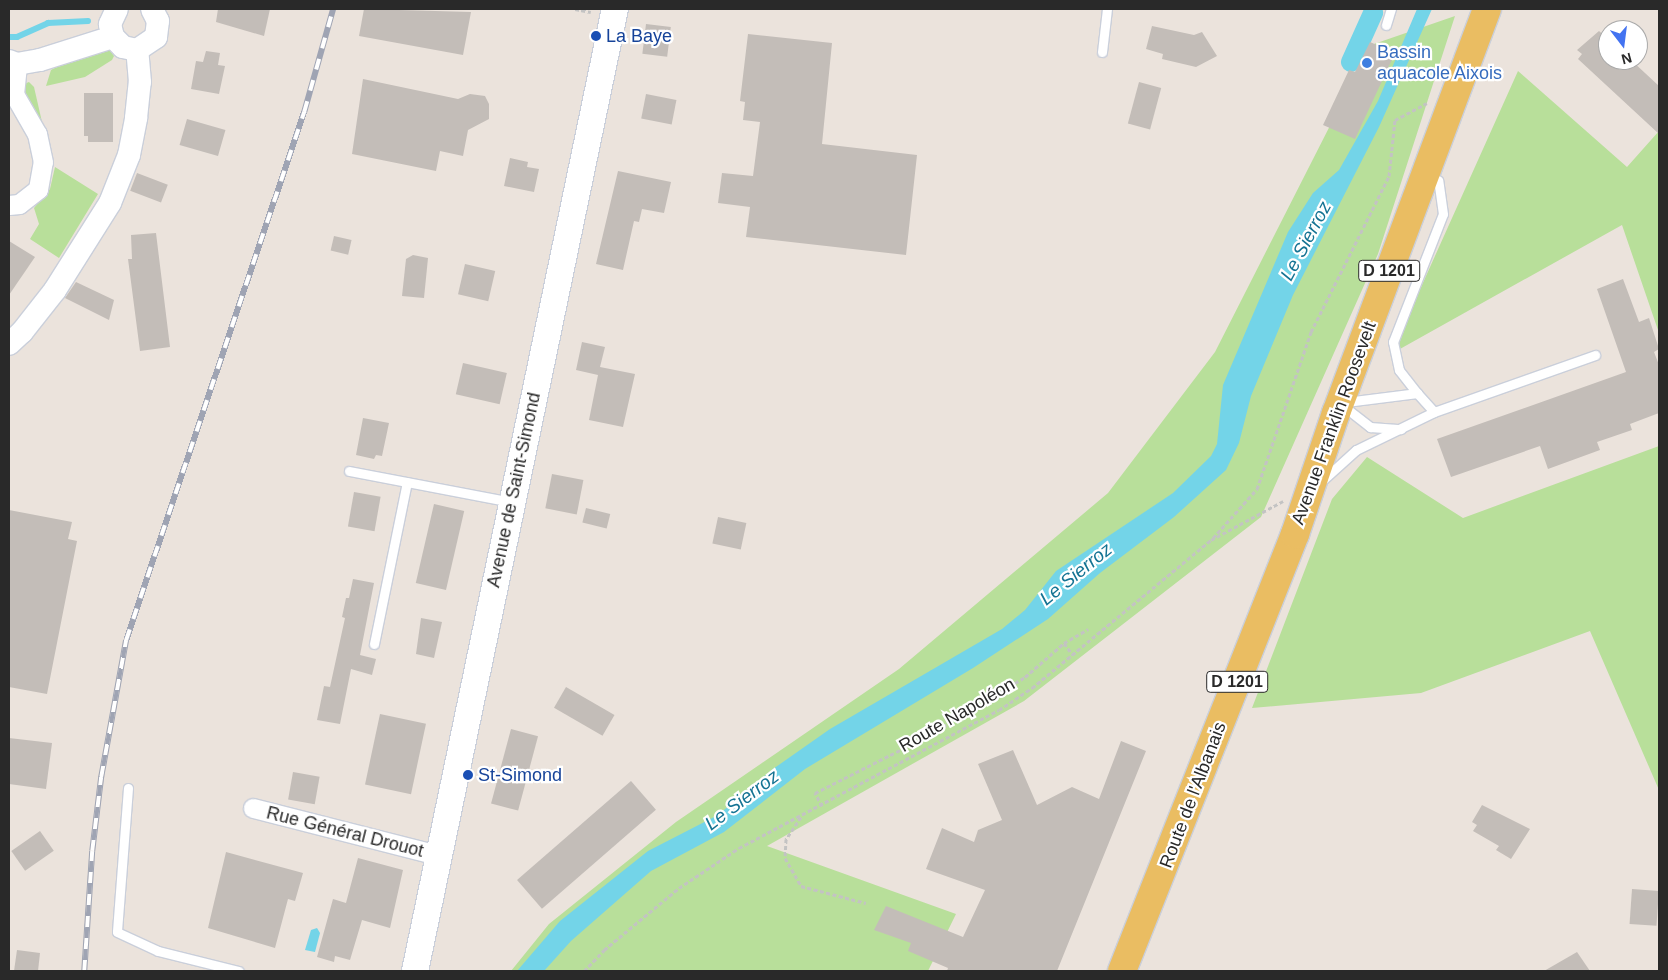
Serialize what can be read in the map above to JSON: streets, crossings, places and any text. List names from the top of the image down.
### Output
{
  "streets": {
    "main road": [
      "D 1201",
      "Avenue Franklin Roosevelt",
      "Avenue de Saint-Simond",
      "Route de l'Albanais"
    ],
    "street": ["Rue Général Drouot"],
    "path": ["Route Napoléon"]
  },
  "crossings": [
    ["Avenue Franklin Roosevelt", "Route de l'Albanais"],
    ["Avenue de Saint-Simond", "Rue Général Drouot"]
  ],
  "water": ["Le Sierroz"],
  "places": ["La Baye", "Bassin aquacole Aixois", "St-Simond"],
  "north": "bottom"
}
